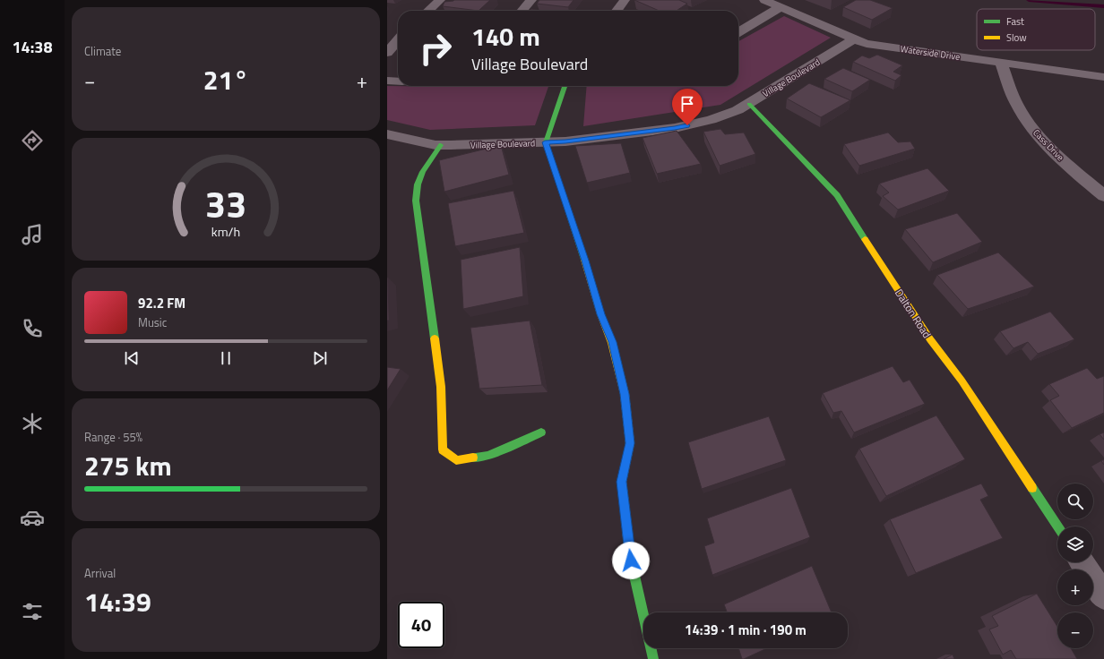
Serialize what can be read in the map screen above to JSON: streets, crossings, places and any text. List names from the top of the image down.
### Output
{
  "streets": {
    "street": [
      "Waterside Drive",
      "Village Boulevard",
      "Cass Drive",
      "Dalton Road"
    ]
  },
  "crossings": [
    ["Waterside Drive", "Village Boulevard"],
    ["Waterside Drive", "Cass Drive"],
    ["Village Boulevard", "Dalton Road"]
  ],
  "legend": ["Fast", "Slow"],
  "page": {
    "tabs": "14:38",
    "tile": [
      "Climate",
      ["Range · 55%", "275 km"],
      ["Arrival", "14:39"]
    ],
    "turn": ["140 m", "Village Boulevard"],
    "heat": ["−", "21°", "+"],
    "song": ["92.2 FM", "Music"],
    "map_buttons": ["+", "−"],
    "limit": "40",
    "trip": "14:39 · 1 min · 190 m",
    "gauge": ["33", "km/h"]
  }
}
